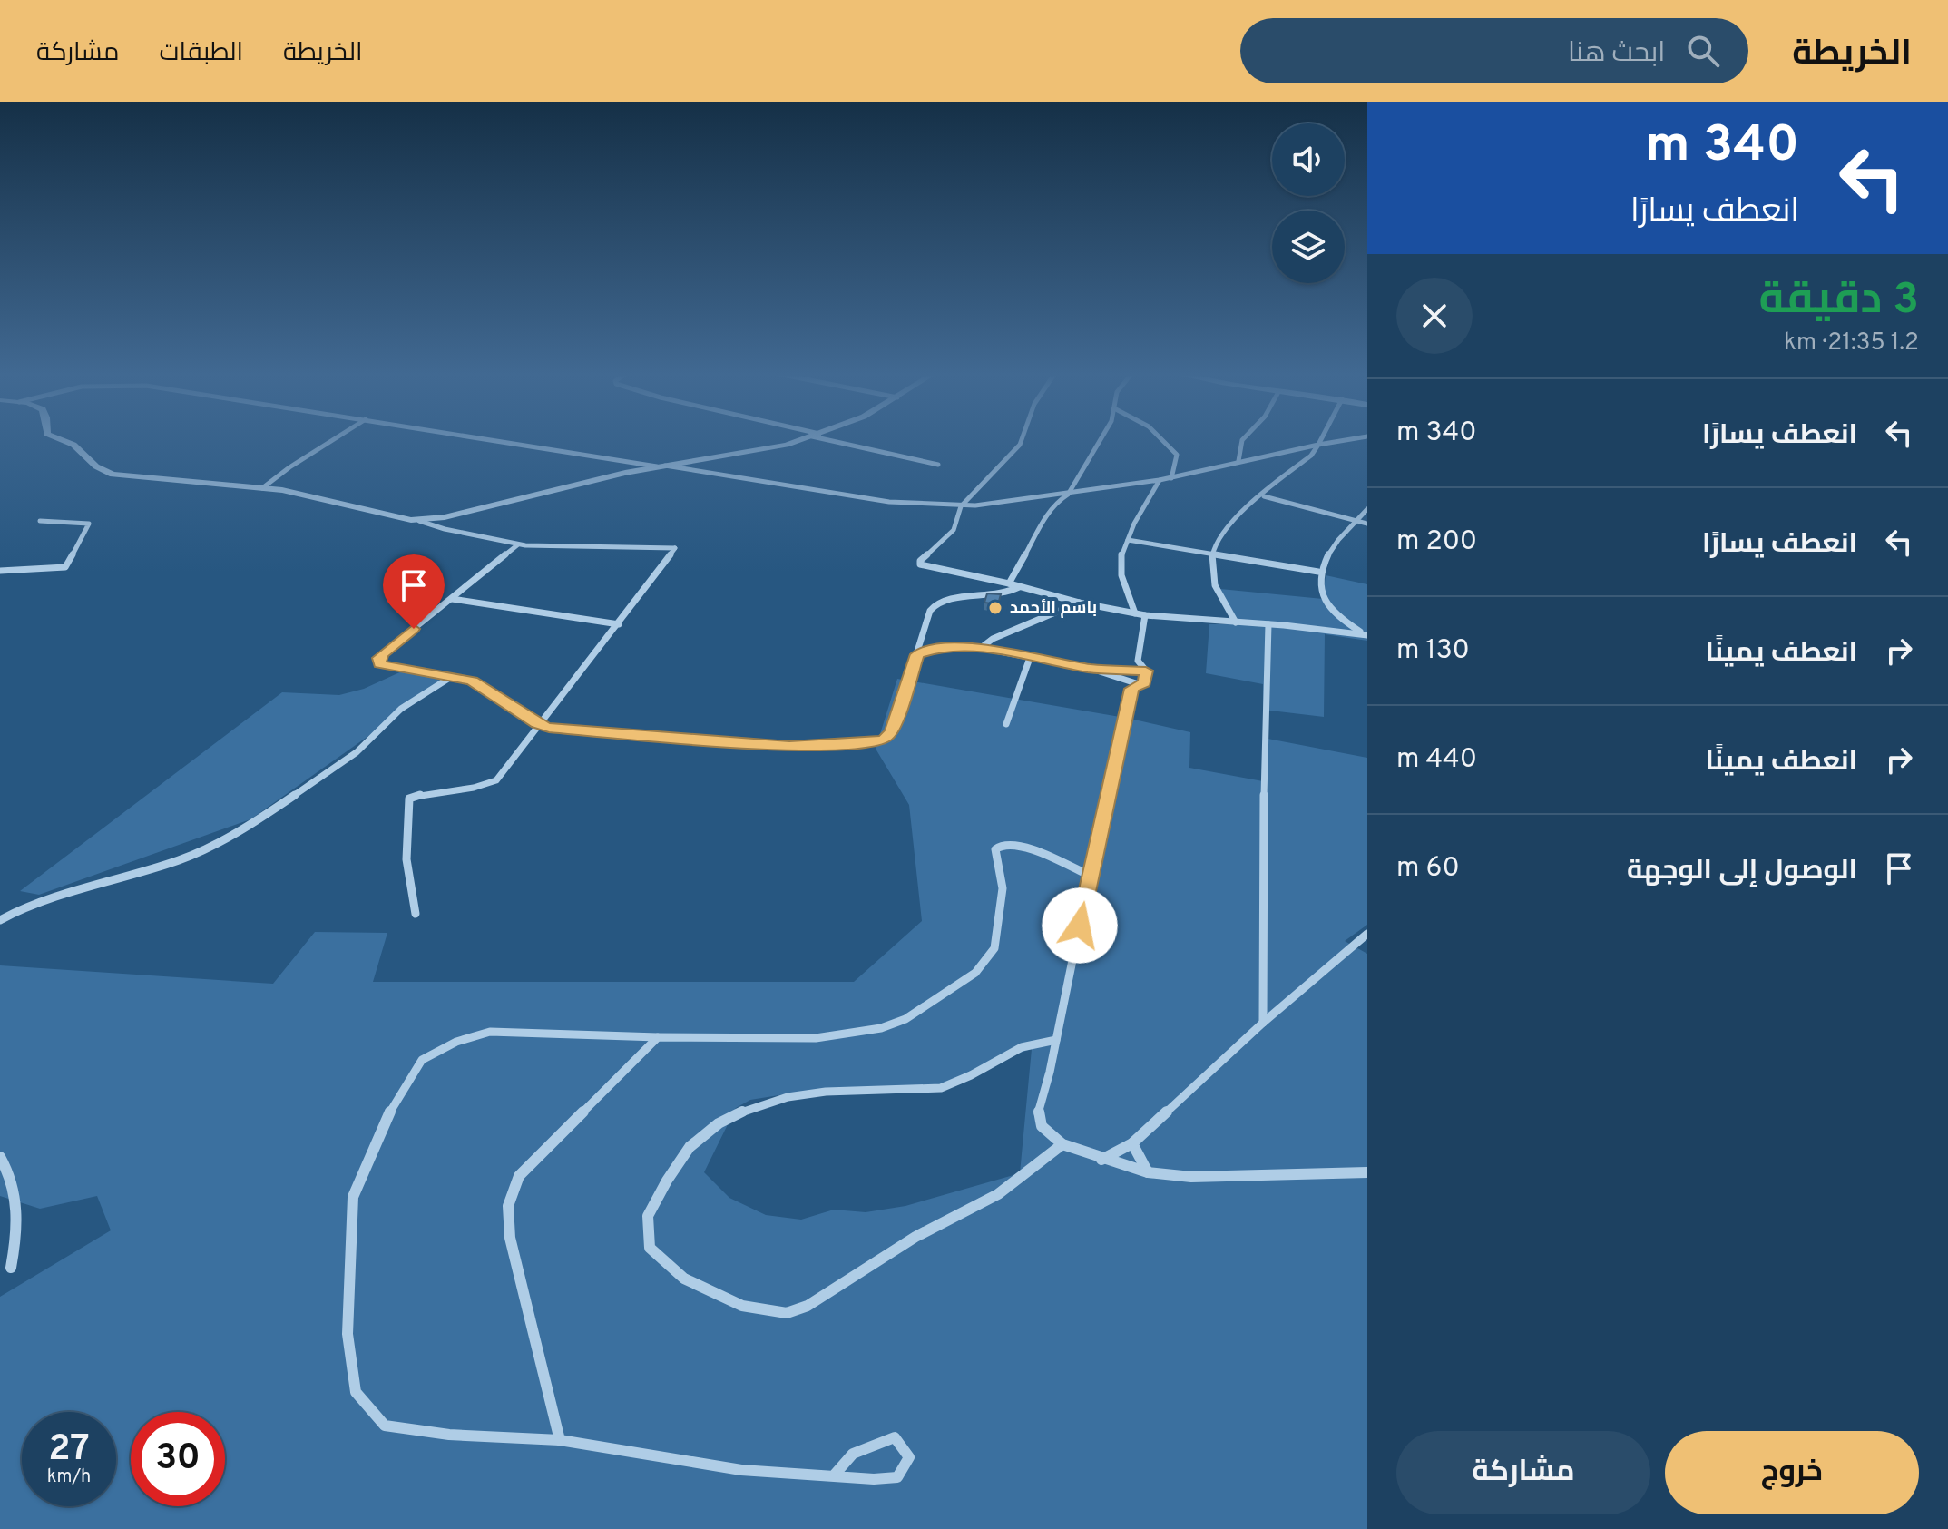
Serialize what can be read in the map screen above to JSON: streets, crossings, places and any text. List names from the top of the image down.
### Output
{
  "places": ["باسم الأحمد"],
  "page": {
    "header": "الخريطة",
    "search": "ابحث هنا",
    "nav": ["الخريطة", "الطبقات", "مشاركة"],
    "turn": ["340 m", "انعطف يسارًا"],
    "heading": ["3 دقيقة", "1.2 km · 21:35"],
    "list": [
      {
        "name": "انعطف يسارًا",
        "value": "340 m"
      },
      {
        "name": "انعطف يسارًا",
        "value": "200 m"
      },
      {
        "name": "انعطف يمينًا",
        "value": "130 m"
      },
      {
        "name": "انعطف يمينًا",
        "value": "440 m"
      },
      {
        "name": "الوصول إلى الوجهة",
        "value": "60 m"
      }
    ],
    "speed": "27 km/h",
    "limit": "30",
    "buttons": ["خروج", "مشاركة"]
  }
}
